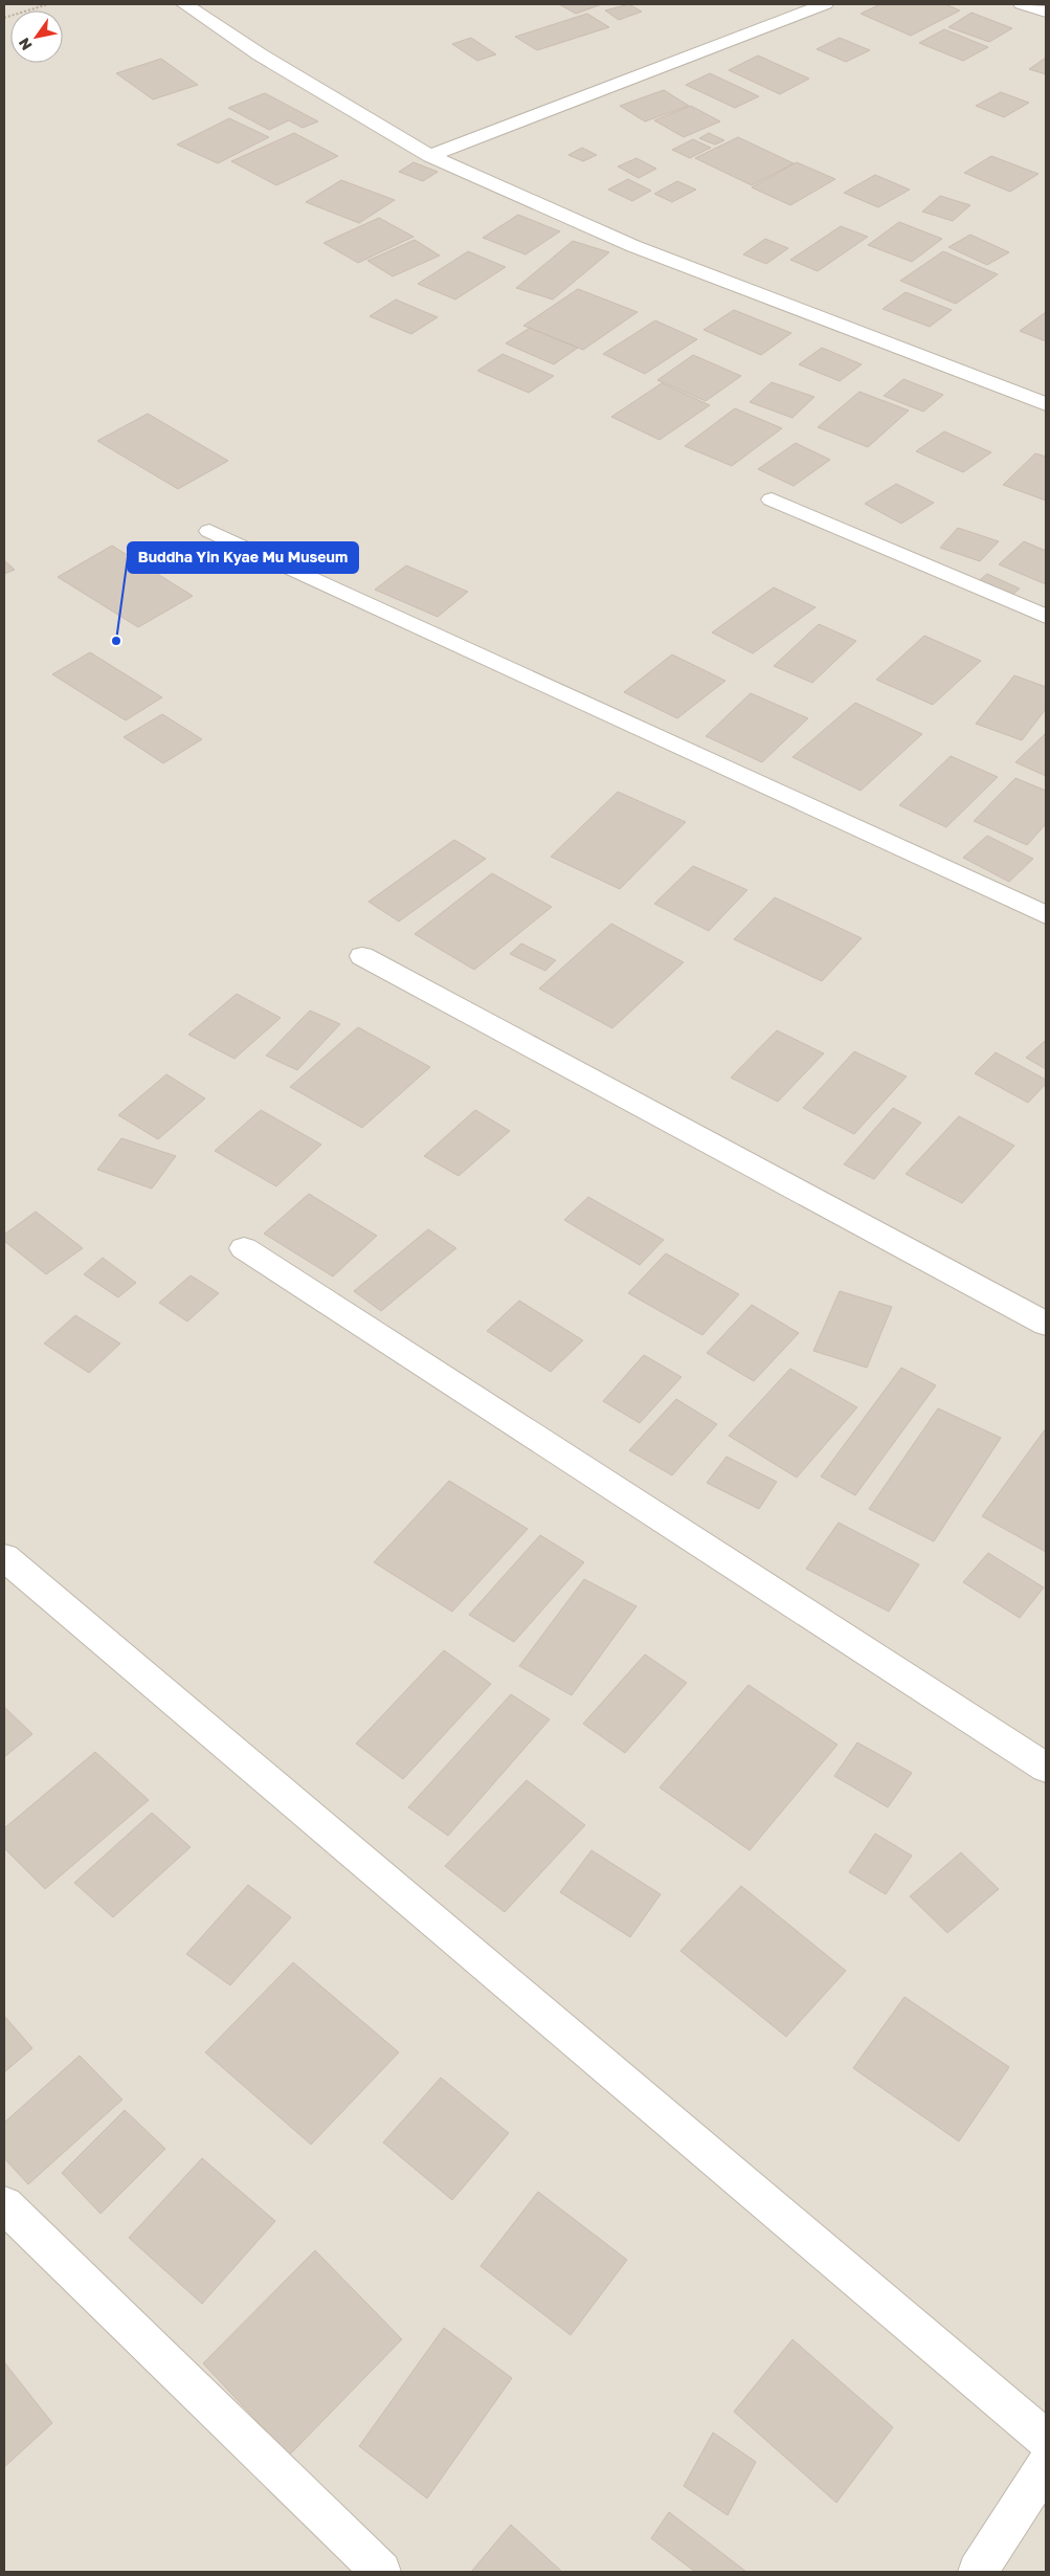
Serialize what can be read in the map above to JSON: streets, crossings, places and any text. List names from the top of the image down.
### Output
{
  "places": ["Buddha Yin Kyae Mu Museum"],
  "north": "bottom left"
}
